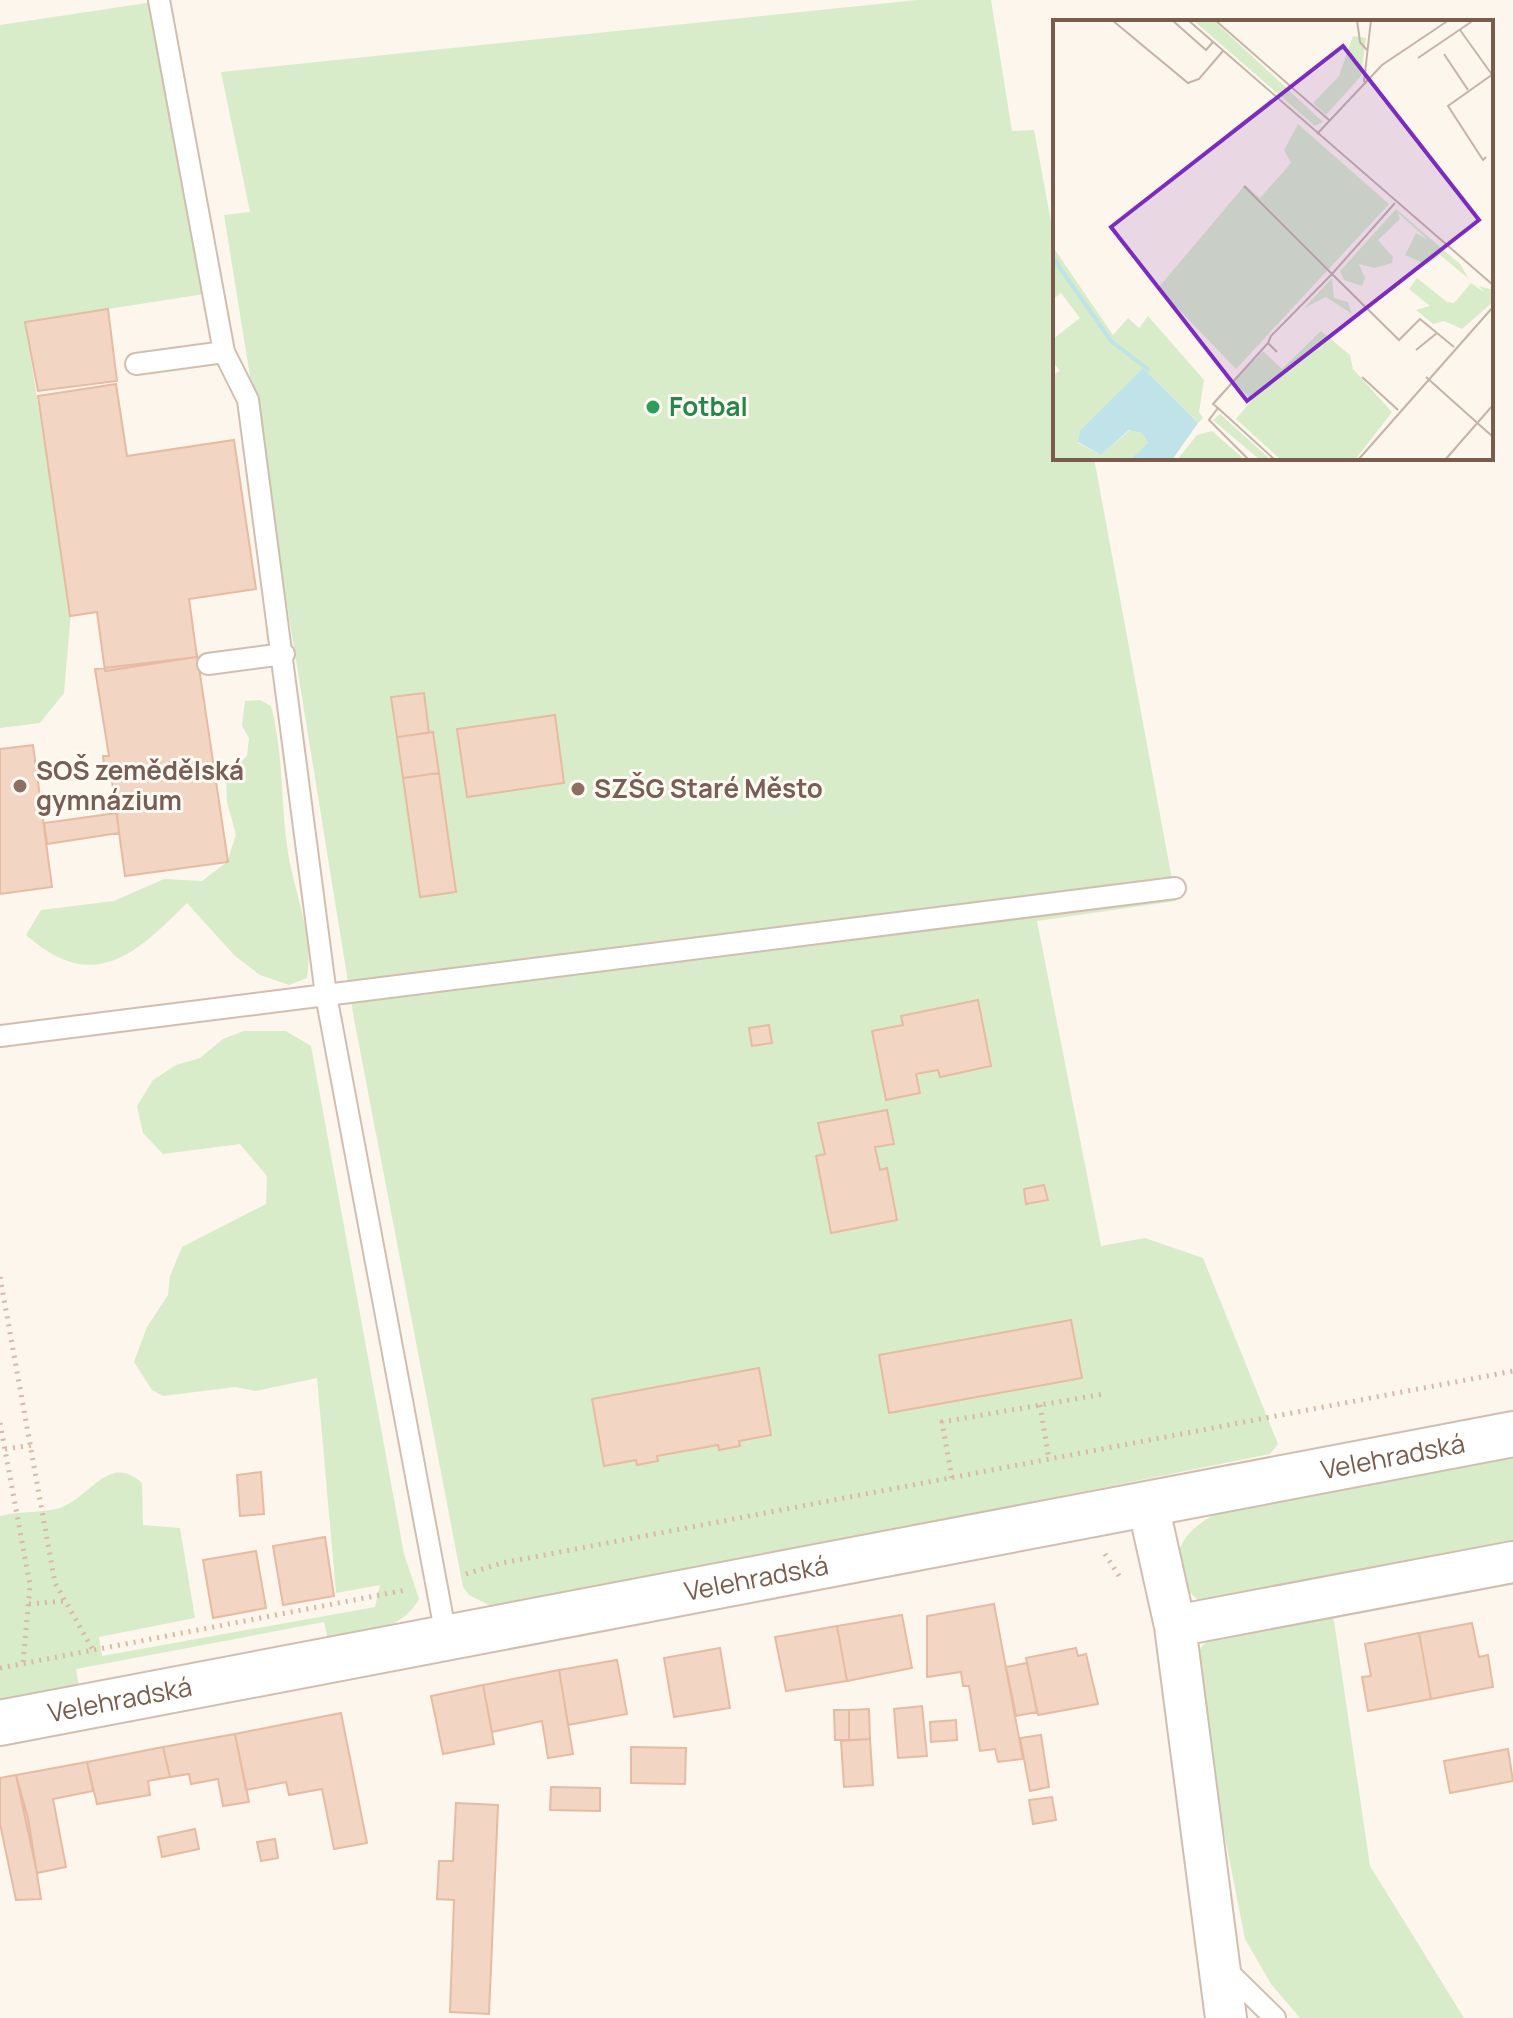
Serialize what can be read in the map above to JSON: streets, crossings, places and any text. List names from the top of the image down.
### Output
{
  "streets": {
    "street": ["Velehradská"]
  },
  "places": ["Fotbal", "SOŠ zemědělská gymnázium", "SZŠG Staré Město"]
}
